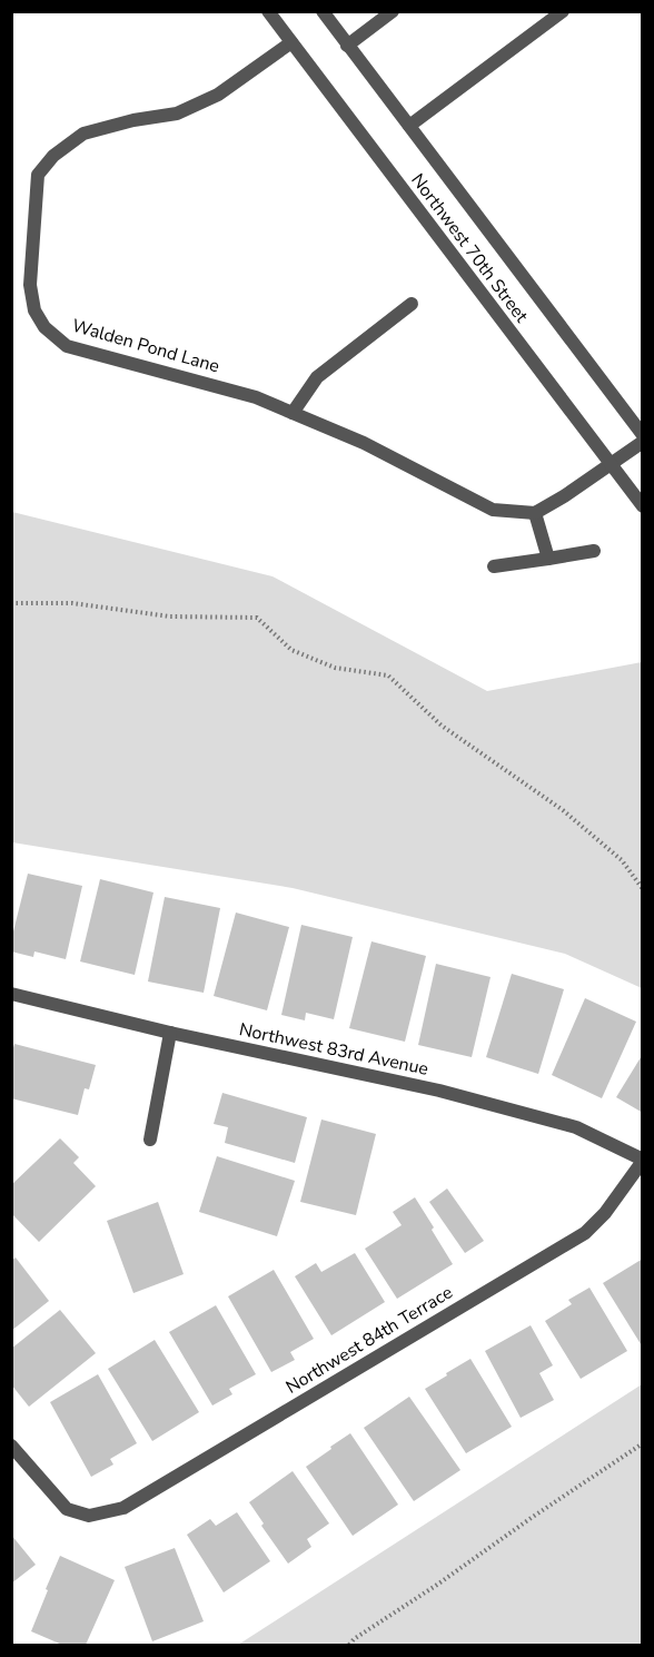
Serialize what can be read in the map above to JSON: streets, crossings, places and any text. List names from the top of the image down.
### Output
{
  "streets": {
    "street": [
      "Northwest 70th Street",
      "Walden Pond Lane",
      "Northwest 83rd Avenue",
      "Northwest 84th Terrace"
    ]
  },
  "crossings": [
    ["Northwest 70th Street", "Walden Pond Lane"],
    ["Northwest 83rd Avenue", "Northwest 84th Terrace"]
  ]
}
